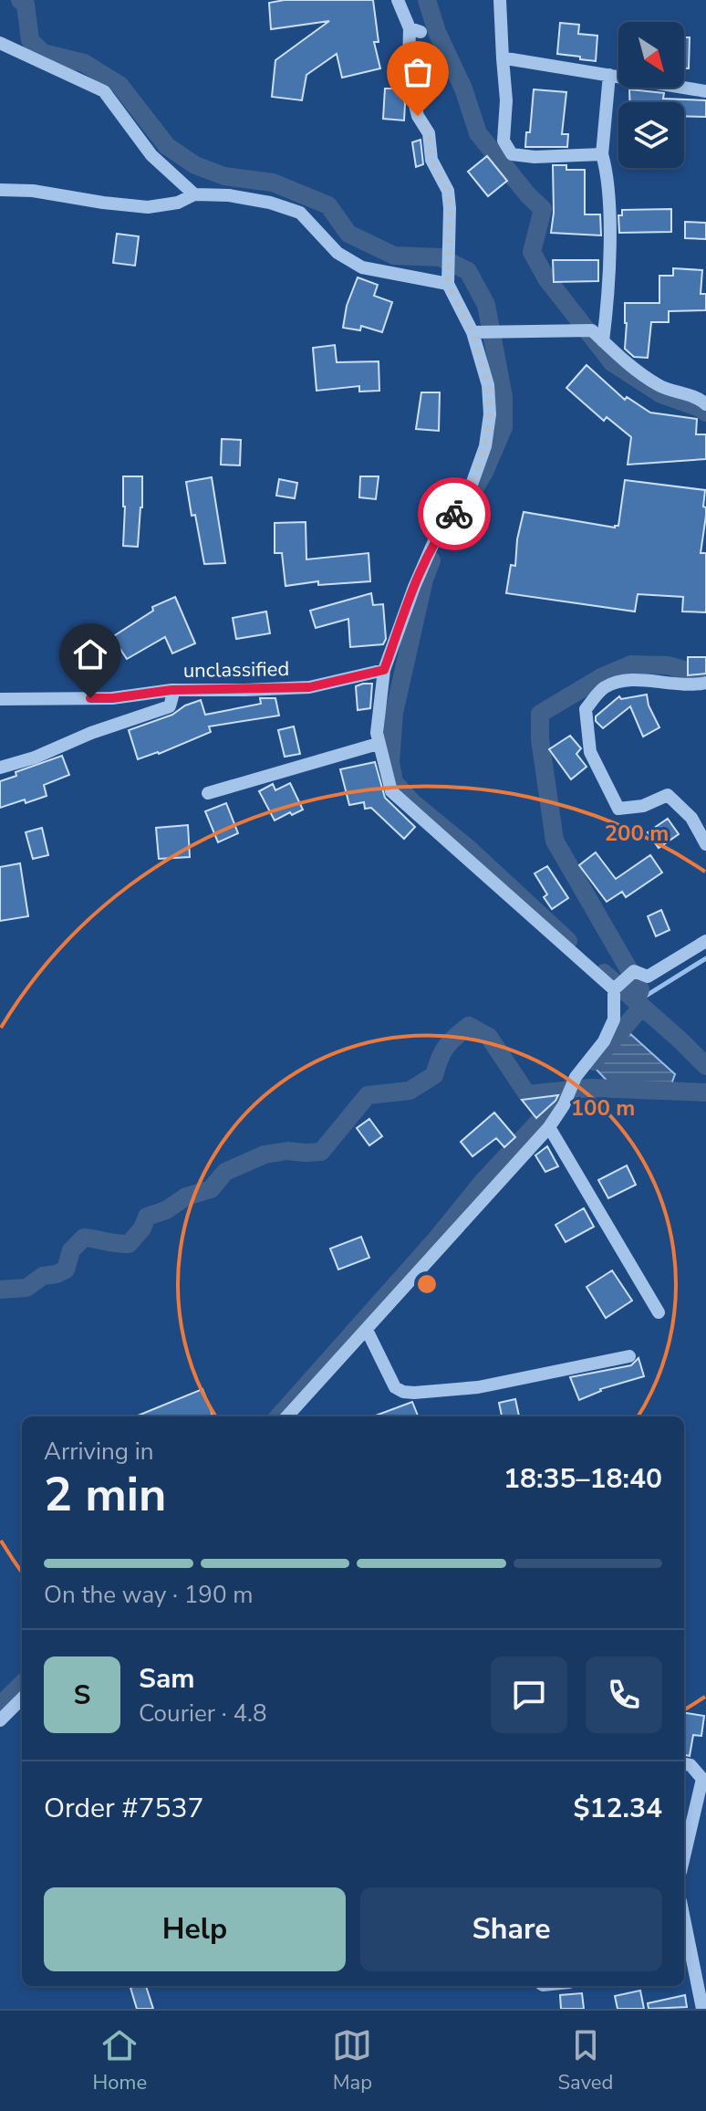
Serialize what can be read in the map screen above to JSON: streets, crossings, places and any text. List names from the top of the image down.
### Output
{
  "streets": {
    "street": ["unclassified"]
  },
  "north": "bottom right",
  "page": {
    "heading": ["2 min", "Arriving in", "18:35–18:40"],
    "panel": [
      "Sam",
      "Courier · 4.8",
      "Order #7537",
      "$12.34"
    ],
    "bar": "On the way · 190 m",
    "round": "S",
    "buttons": ["Help", "Share"],
    "tabs": ["Home", "Map", "Saved"]
  },
  "rings": ["200 m", "100 m"]
}
